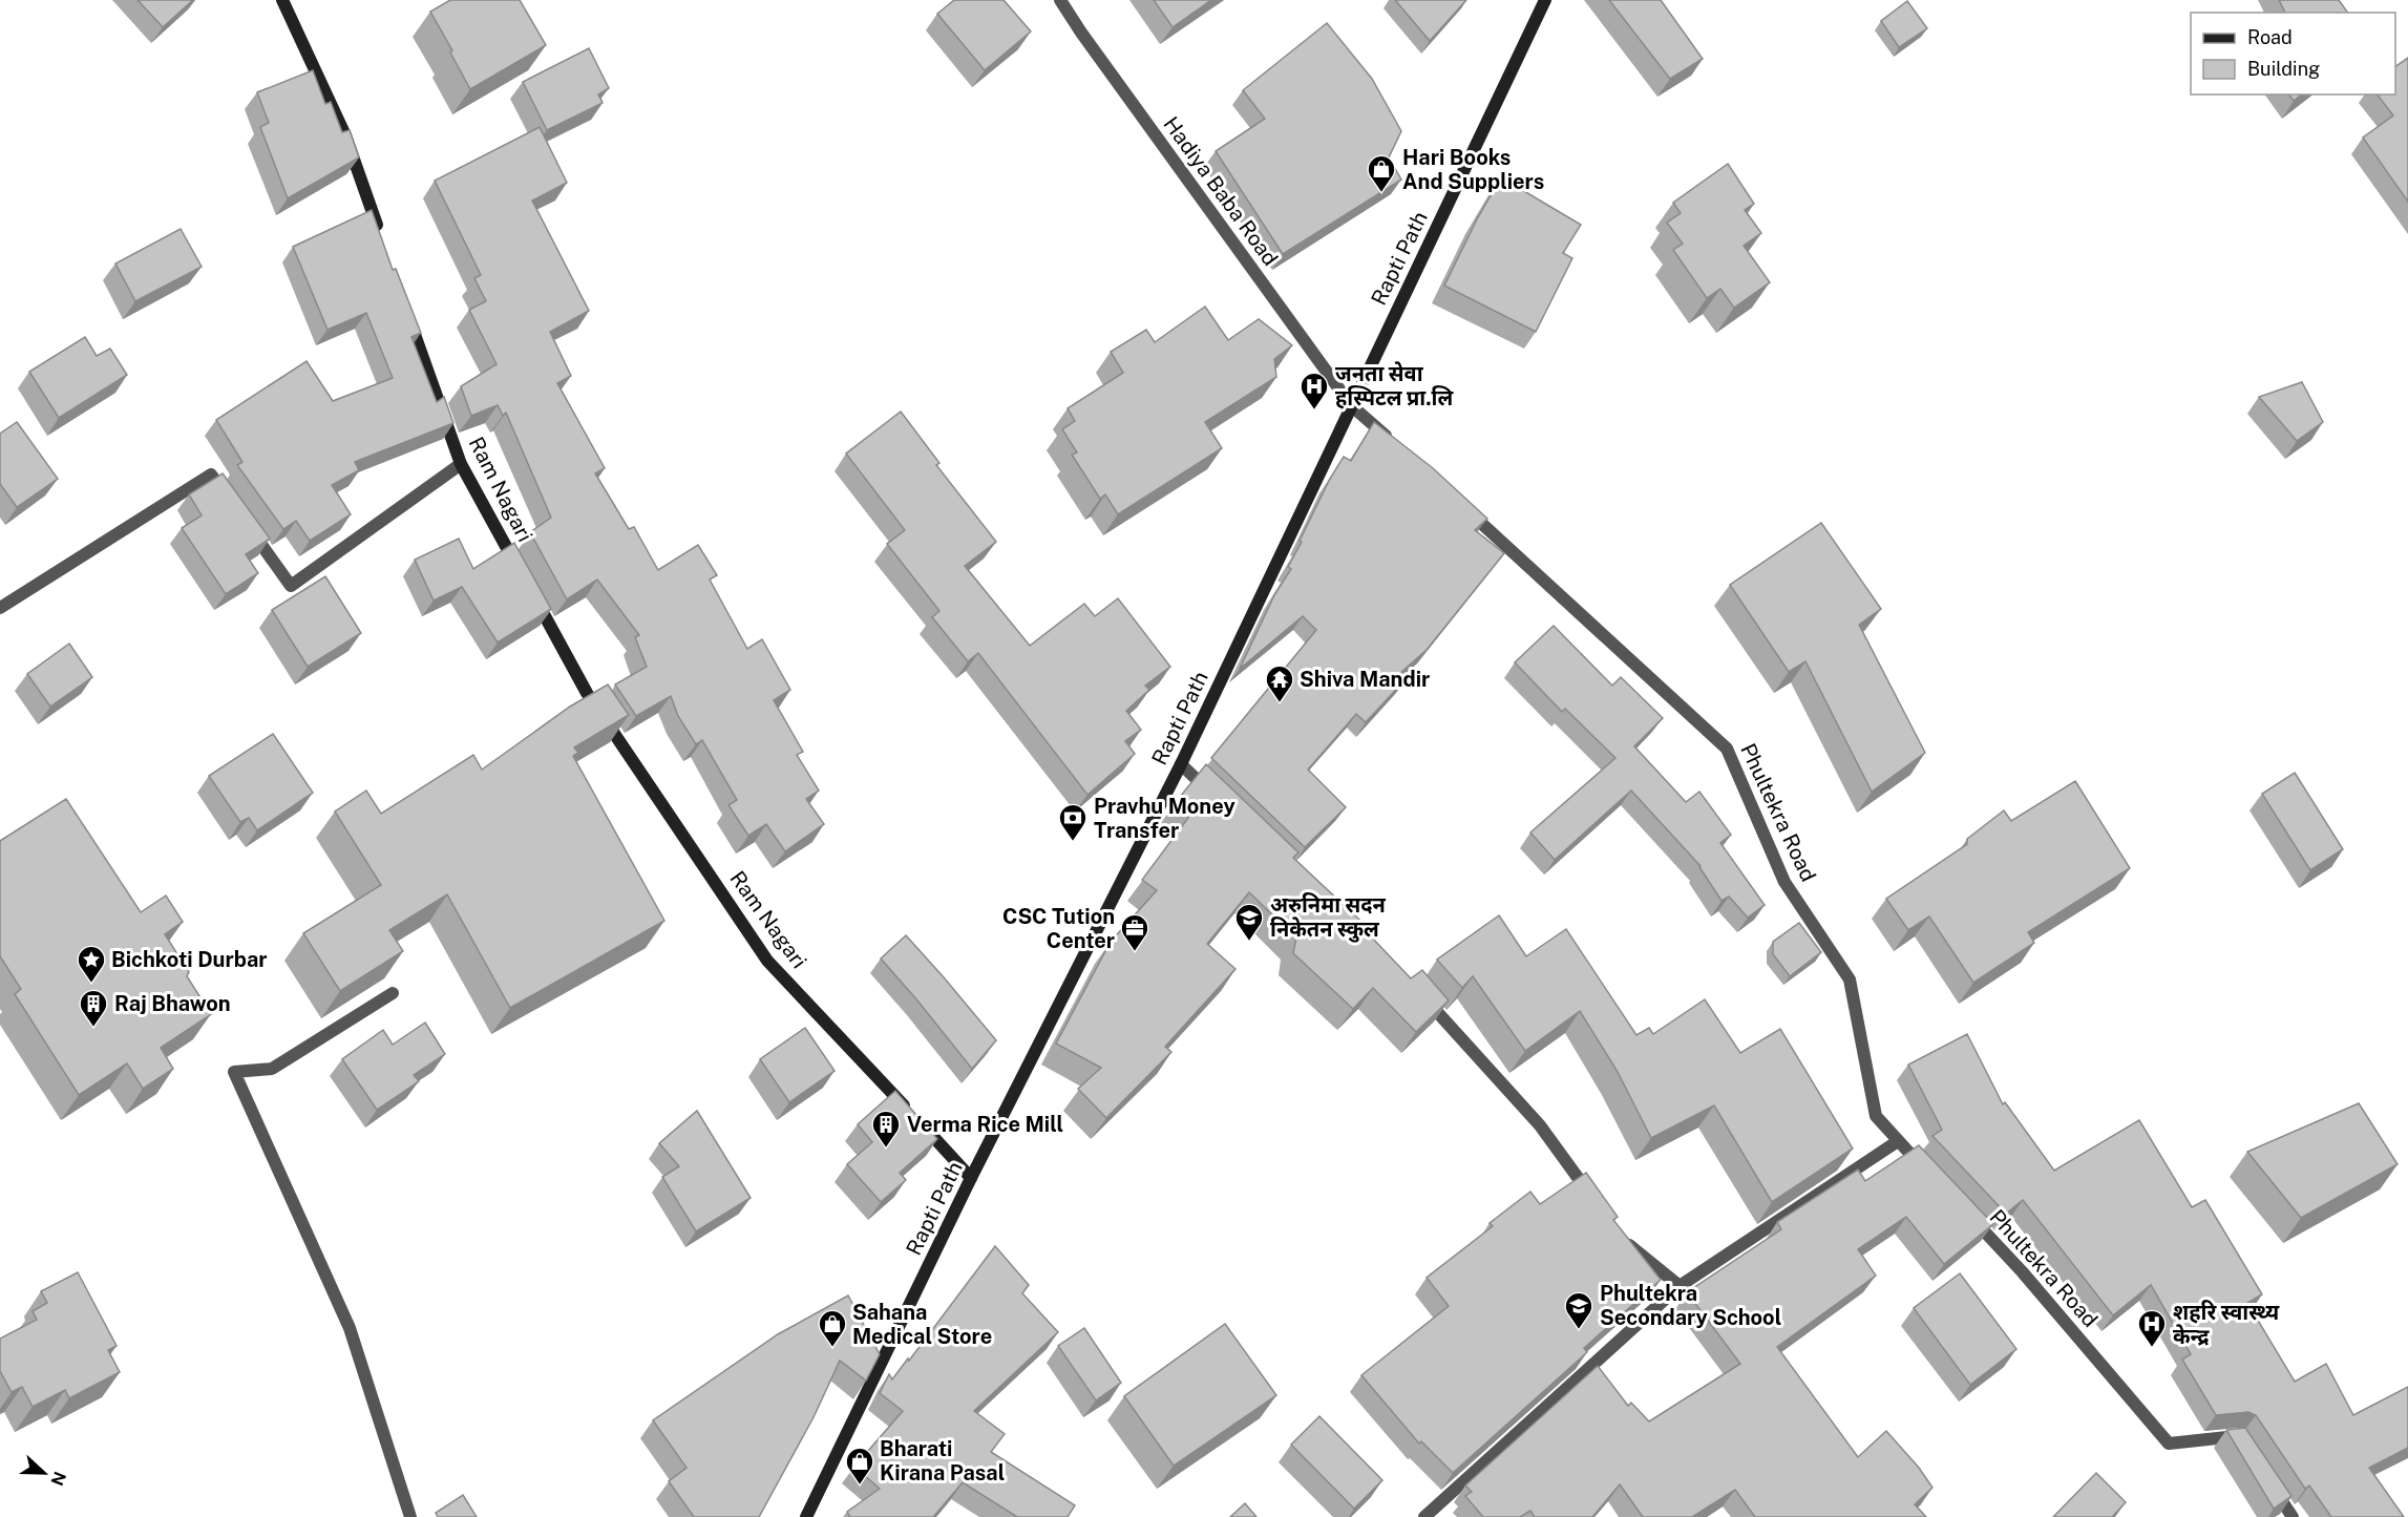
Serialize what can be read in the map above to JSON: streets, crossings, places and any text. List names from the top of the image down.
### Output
{
  "streets": {
    "main road": ["Rapti Path", "Ram Nagari"],
    "street": ["Hadiya Baba Road", "Phultekra Road"]
  },
  "crossings": [
    ["Hadiya Baba Road", "Rapti Path"],
    ["Rapti Path", "Ram Nagari"]
  ],
  "places": {
    "shop": ["Hari Books And Suppliers", "Sahana Medical Store", "Bharati Kirana Pasal"],
    "hospital": ["जनता सेवा हस्पिटल प्रा.लि", "शहरि स्वास्थ्य केन्द्र"],
    "temple": ["Shiva Mandir"],
    "bank": ["Pravhu Money Transfer"],
    "school or university": ["अरुनिमा सदन निकेतन स्कुल", "Phultekra Secondary School"],
    "office": ["CSC Tution Center"],
    "place": ["Bichkoti Durbar"],
    "building": ["Raj Bhawon", "Verma Rice Mill"]
  },
  "legend": ["Road", "Building"],
  "north": "right"
}
